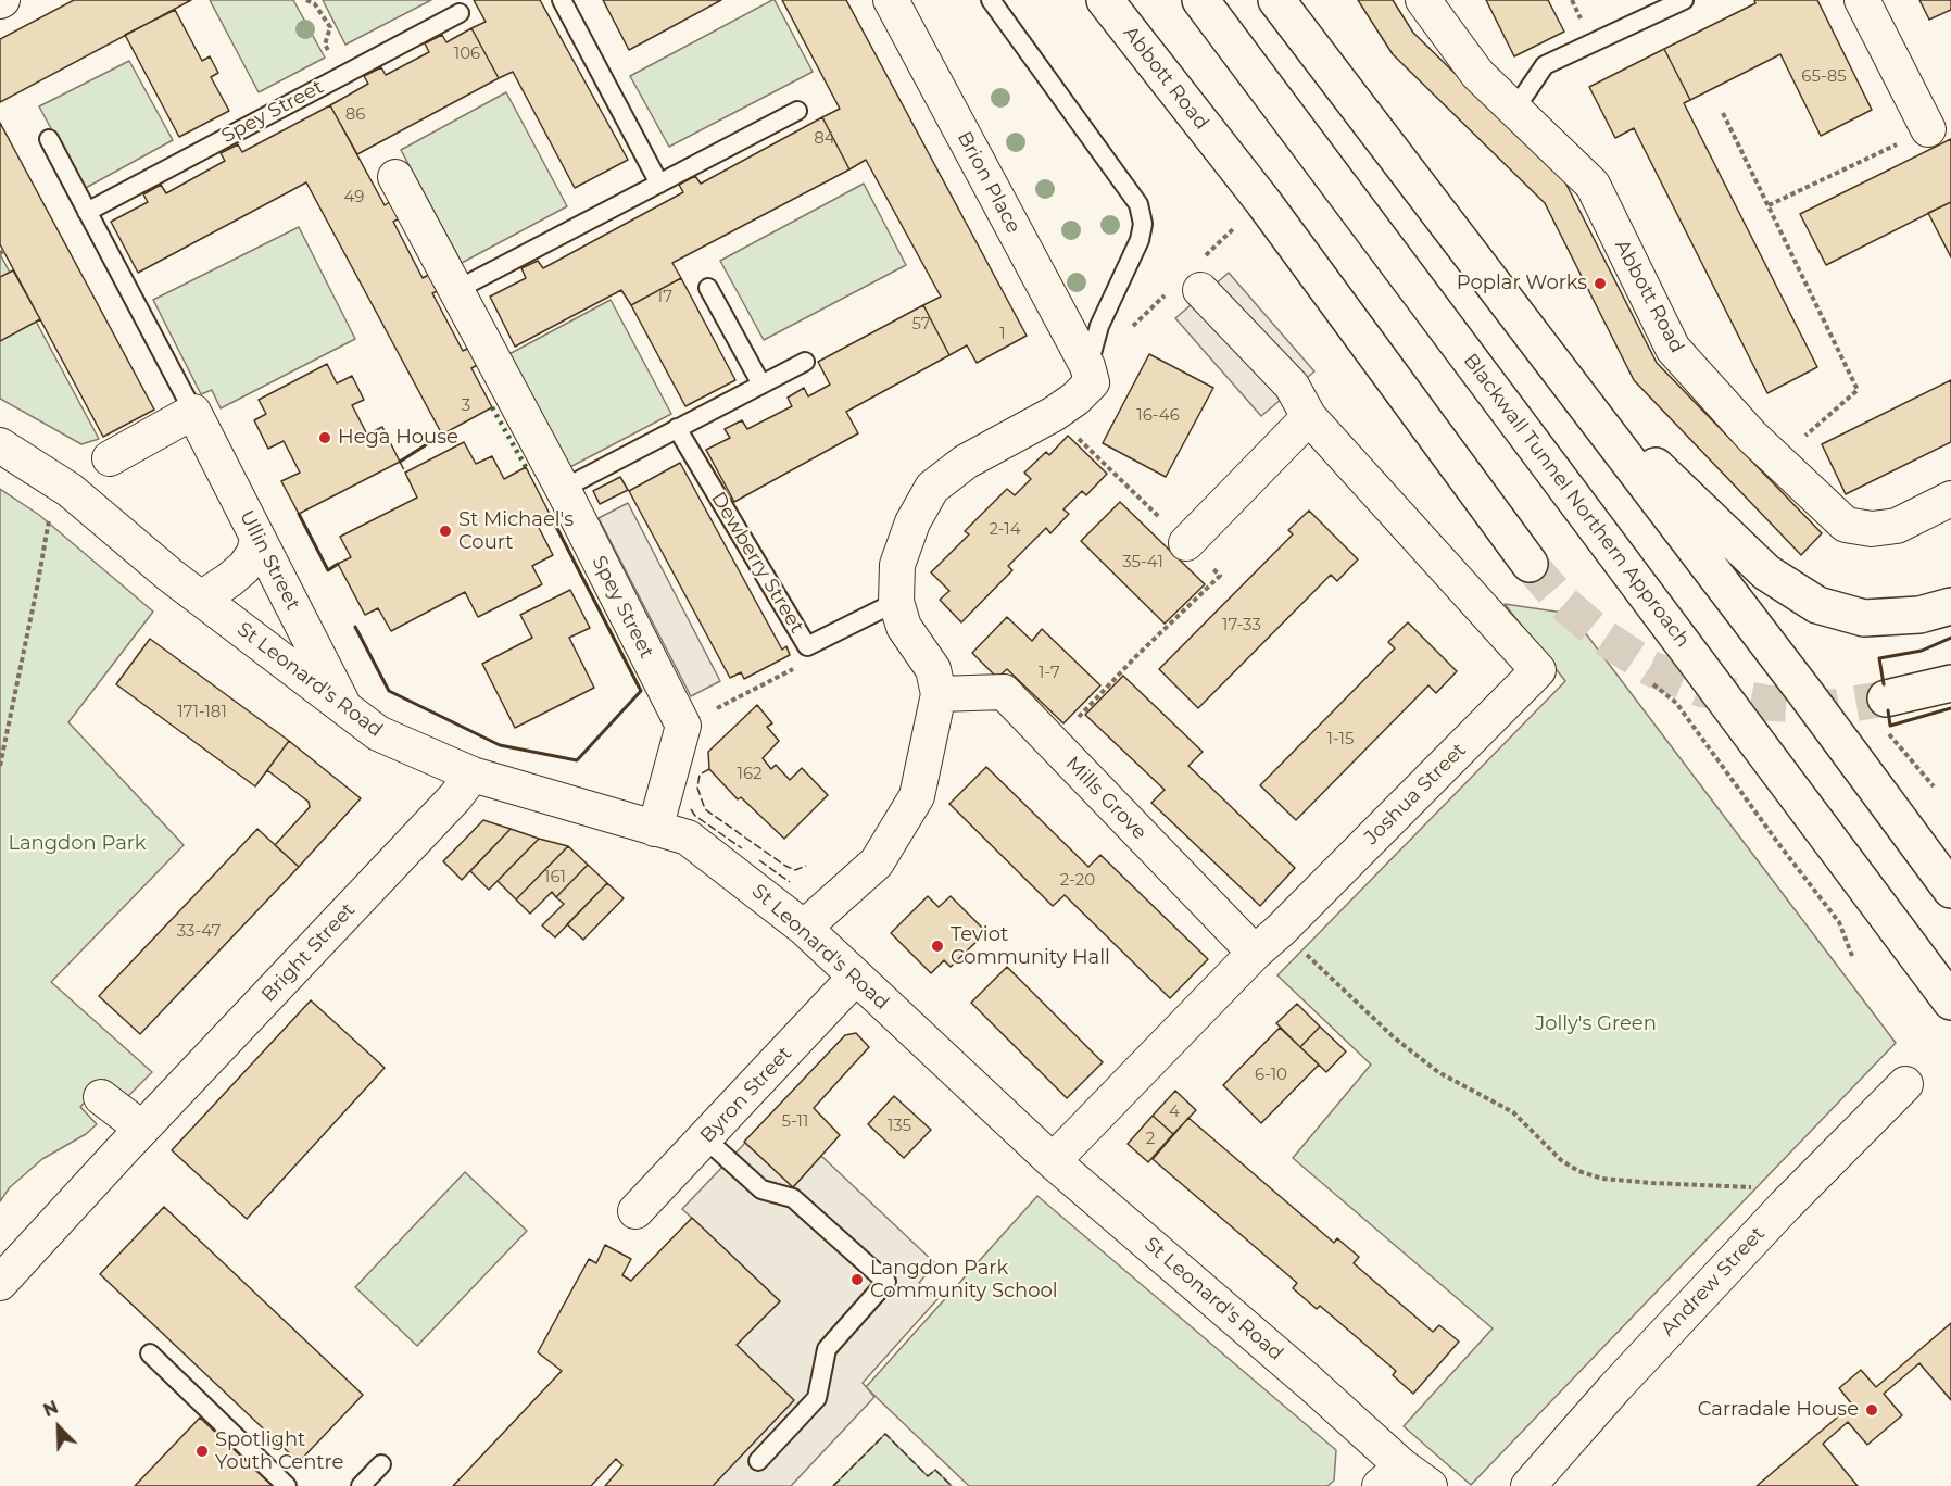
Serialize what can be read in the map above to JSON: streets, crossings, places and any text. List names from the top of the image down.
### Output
{
  "streets": {
    "main road": ["Abbott Road", "Blackwall Tunnel Northern Approach"],
    "street": [
      "Spey Street",
      "Brion Place",
      "Ullin Street",
      "St Leonard's Road",
      "Joshua Street",
      "Mills Grove",
      "Bright Street",
      "Byron Street",
      "Andrew Street"
    ],
    "lane": ["Dewberry Street"]
  },
  "crossings": [
    ["Spey Street", "Ullin Street"],
    ["Ullin Street", "St Leonard's Road"],
    ["St Leonard's Road", "Joshua Street"],
    ["St Leonard's Road", "Bright Street"],
    ["St Leonard's Road", "Byron Street"],
    ["Joshua Street", "Mills Grove"]
  ],
  "parks": ["Langdon Park", "Jolly's Green"],
  "places": [
    "Poplar Works",
    "Hega House",
    "St Michael's Court",
    "Teviot Community Hall",
    "Langdon Park Community School",
    "Carradale House",
    "Spotlight Youth Centre"
  ],
  "house_numbers": [
    "106",
    "65-85",
    "86",
    "84",
    "49",
    "17",
    "57",
    "1",
    "3",
    "16-46",
    "2-14",
    "35-41",
    "17-33",
    "1-7",
    "171-181",
    "1-15",
    "162",
    "161",
    "2-20",
    "33-47",
    "6-10",
    "4",
    "5-11",
    "135",
    "2"
  ],
  "north": "top left"
}
